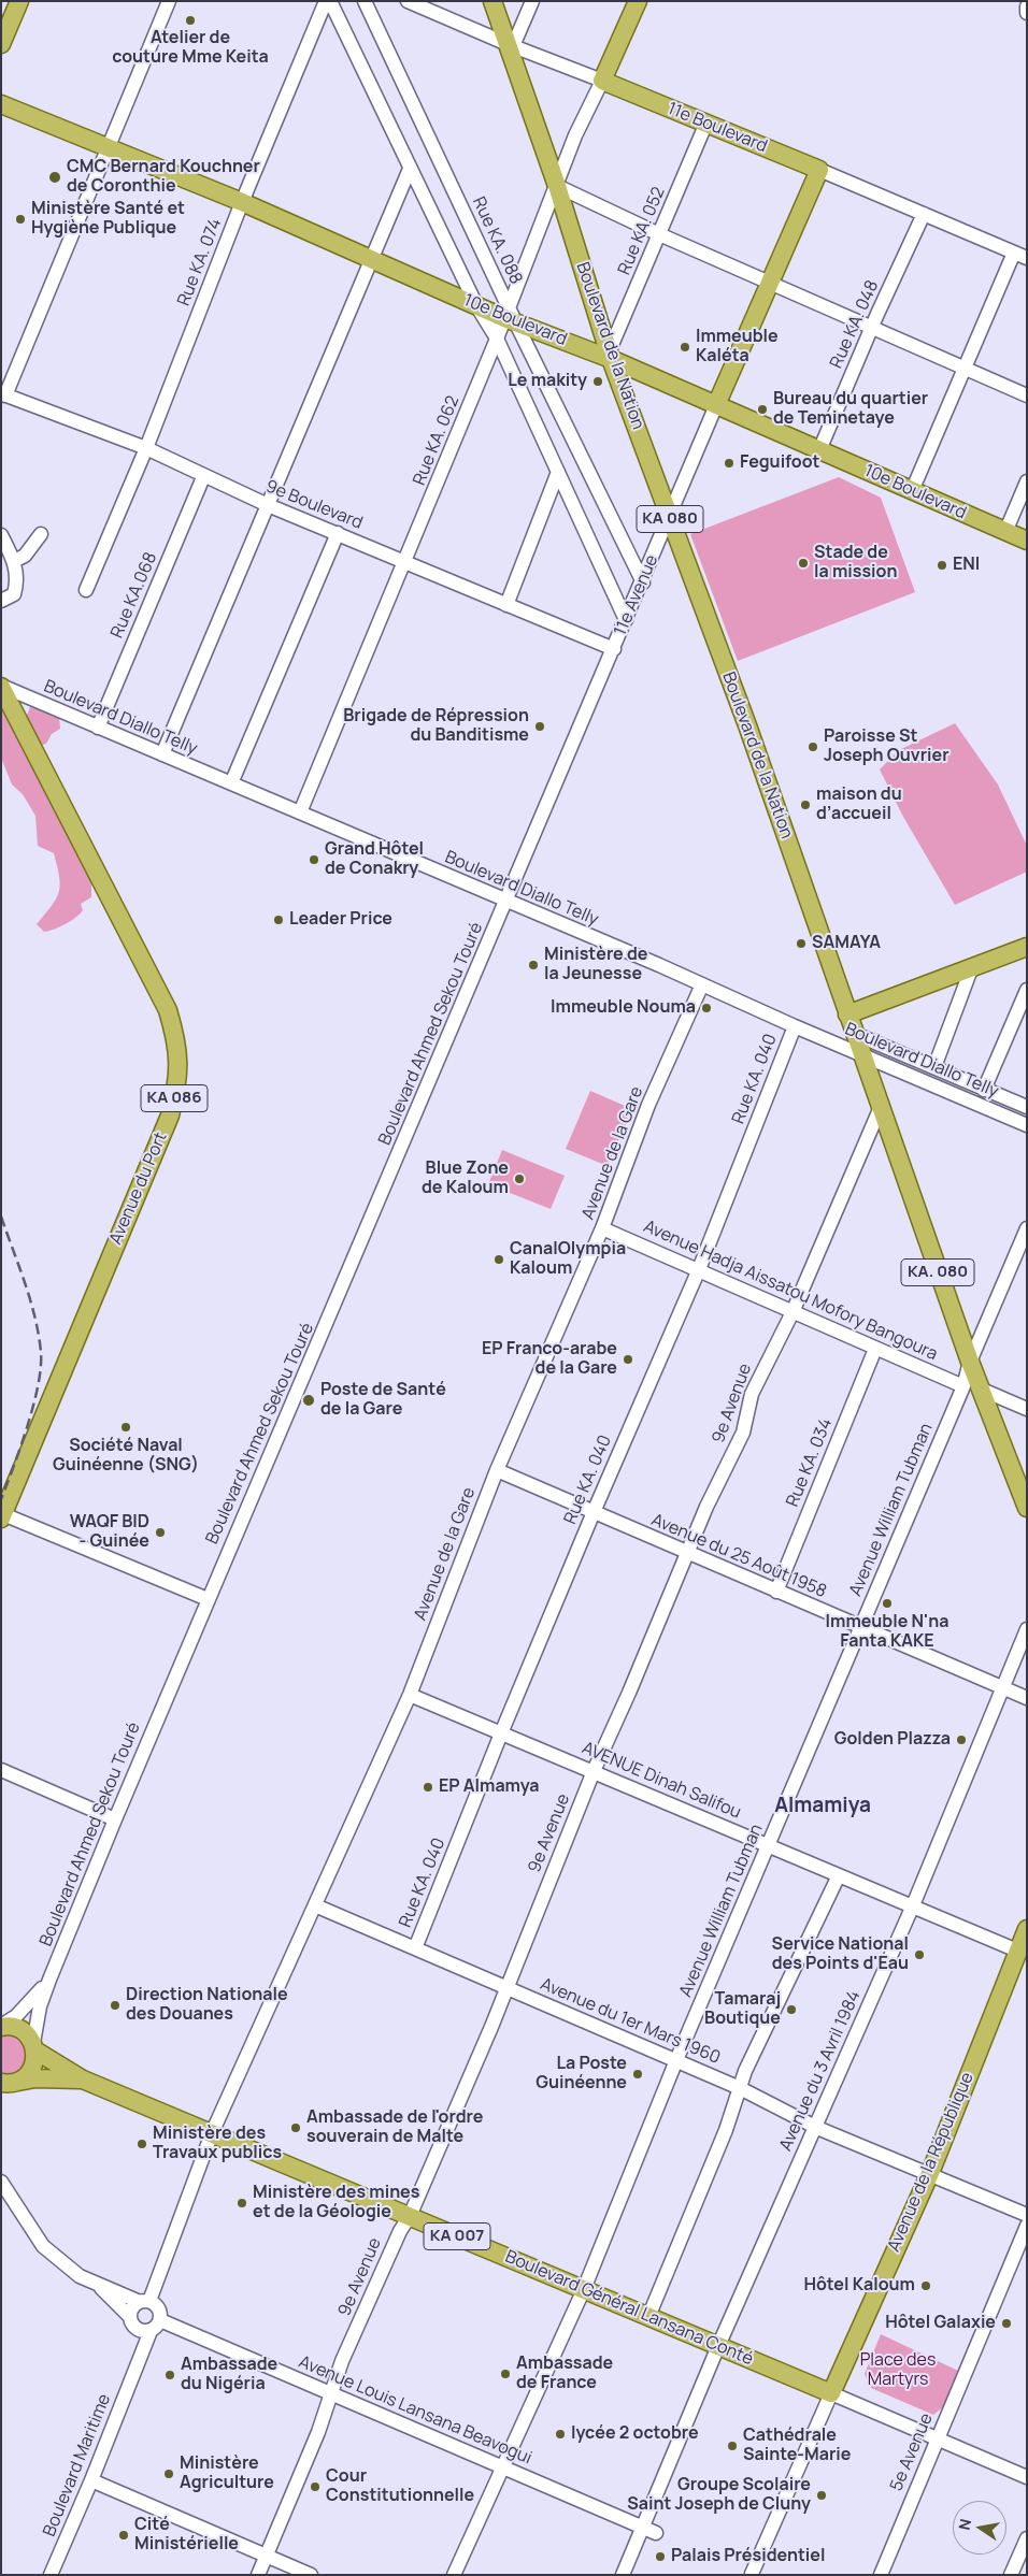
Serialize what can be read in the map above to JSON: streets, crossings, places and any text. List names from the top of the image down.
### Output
{
  "streets": {
    "main road": [
      "11e Boulevard",
      "10e Boulevard",
      "Boulevard de la Nation",
      "KA 080",
      "11e Avenue",
      "KA 086",
      "Avenue du Port",
      "KA. 080",
      "Avenue de la République",
      "KA 007",
      "Boulevard Général Lansana Conté"
    ],
    "street": [
      "Rue KA. 052",
      "Rue KA. 088",
      "Rue KA. 074",
      "Rue KA. 048",
      "Rue KA. 062",
      "9e Boulevard",
      "Rue KA.068",
      "Boulevard Diallo Telly",
      "Boulevard Ahmed Sekou Touré",
      "Rue KA. 040",
      "Avenue de la Gare",
      "Avenue Hadja Aissatou Mofory Bangoura",
      "9e Avenue",
      "Rue KA. 034",
      "Avenue William Tubman",
      "Avenue du 25 Août 1958",
      "AVENUE Dinah Salifou",
      "Avenue du 1er Mars 1960",
      "Avenue du 3 Avril 1984",
      "Avenue Louis Lansana Beavogui",
      "5e Avenue",
      "Boulevard Maritime"
    ]
  },
  "crossings": [
    ["11e Boulevard", "Rue KA. 052"],
    ["11e Boulevard", "Rue KA. 048"],
    ["11e Boulevard", "Boulevard de la Nation"],
    ["11e Boulevard", "Rue KA. 062"],
    ["11e Boulevard", "11e Avenue"],
    ["Rue KA. 052", "10e Boulevard"],
    ["Rue KA. 052", "Boulevard de la Nation"],
    ["Rue KA. 088", "10e Boulevard"],
    ["Rue KA. 088", "Rue KA. 062"],
    ["Rue KA. 088", "11e Avenue"],
    ["Rue KA. 074", "10e Boulevard"],
    ["Rue KA. 074", "9e Boulevard"],
    ["10e Boulevard", "Rue KA. 048"],
    ["10e Boulevard", "Boulevard de la Nation"],
    ["10e Boulevard", "Rue KA. 062"],
    ["10e Boulevard", "11e Avenue"],
    ["Boulevard de la Nation", "Rue KA. 062"],
    ["Boulevard de la Nation", "11e Avenue"],
    ["Boulevard de la Nation", "Boulevard Diallo Telly"],
    ["Boulevard de la Nation", "9e Avenue"],
    ["Boulevard de la Nation", "Avenue William Tubman"],
    ["Rue KA. 062", "9e Boulevard"],
    ["Rue KA. 062", "Boulevard Diallo Telly"],
    ["9e Boulevard", "Rue KA.068"],
    ["9e Boulevard", "11e Avenue"],
    ["Rue KA.068", "Boulevard Diallo Telly"],
    ["11e Avenue", "Boulevard Diallo Telly"],
    ["11e Avenue", "Boulevard Ahmed Sekou Touré"],
    ["Boulevard Diallo Telly", "Boulevard Ahmed Sekou Touré"],
    ["Boulevard Diallo Telly", "Rue KA. 040"],
    ["Boulevard Diallo Telly", "Avenue de la Gare"],
    ["Boulevard Diallo Telly", "Avenue du Port"],
    ["Boulevard Ahmed Sekou Touré", "Boulevard Général Lansana Conté"],
    ["Rue KA. 040", "Avenue Hadja Aissatou Mofory Bangoura"],
    ["Rue KA. 040", "Avenue du 25 Août 1958"],
    ["Rue KA. 040", "AVENUE Dinah Salifou"],
    ["Rue KA. 040", "Avenue du 1er Mars 1960"],
    ["Avenue de la Gare", "Avenue Hadja Aissatou Mofory Bangoura"],
    ["Avenue de la Gare", "Avenue du 25 Août 1958"],
    ["Avenue de la Gare", "AVENUE Dinah Salifou"],
    ["Avenue de la Gare", "Avenue du 1er Mars 1960"],
    ["Avenue de la Gare", "Boulevard Général Lansana Conté"],
    ["Avenue de la Gare", "Avenue Louis Lansana Beavogui"],
    ["Avenue de la Gare", "Boulevard Maritime"],
    ["Avenue Hadja Aissatou Mofory Bangoura", "9e Avenue"],
    ["Avenue Hadja Aissatou Mofory Bangoura", "Rue KA. 034"],
    ["Avenue Hadja Aissatou Mofory Bangoura", "Avenue William Tubman"],
    ["9e Avenue", "Avenue du 25 Août 1958"],
    ["9e Avenue", "AVENUE Dinah Salifou"],
    ["9e Avenue", "Avenue du 1er Mars 1960"],
    ["9e Avenue", "Boulevard Général Lansana Conté"],
    ["9e Avenue", "Avenue Louis Lansana Beavogui"],
    ["Rue KA. 034", "Avenue du 25 Août 1958"],
    ["Avenue William Tubman", "Avenue du 25 Août 1958"],
    ["Avenue William Tubman", "AVENUE Dinah Salifou"],
    ["Avenue William Tubman", "Avenue du 1er Mars 1960"],
    ["Avenue William Tubman", "Boulevard Général Lansana Conté"],
    ["Avenue William Tubman", "Avenue Louis Lansana Beavogui"],
    ["Avenue du 25 Août 1958", "Avenue du 3 Avril 1984"],
    ["AVENUE Dinah Salifou", "Avenue du 3 Avril 1984"],
    ["AVENUE Dinah Salifou", "Avenue de la République"],
    ["Avenue du 1er Mars 1960", "Avenue du 3 Avril 1984"],
    ["Avenue du 1er Mars 1960", "Avenue de la République"],
    ["Avenue du 3 Avril 1984", "Boulevard Général Lansana Conté"],
    ["Avenue du 3 Avril 1984", "Avenue Louis Lansana Beavogui"],
    ["Avenue de la République", "Boulevard Général Lansana Conté"],
    ["Boulevard Général Lansana Conté", "5e Avenue"],
    ["Avenue Louis Lansana Beavogui", "Boulevard Maritime"]
  ],
  "districts": ["Almamiya"],
  "parks": ["Place des Martyrs"],
  "places": [
    "Atelier de couture Mme Keita",
    "CMC Bernard Kouchner de Coronthie",
    "Ministère Santé et Hygiène Publique",
    "Immeuble Kaléta",
    "Le makity",
    "Bureau du quartier de Teminetaye",
    "Feguifoot",
    "Stade de la mission",
    "ENI",
    "Brigade de Répression du Banditisme",
    "Paroisse St Joseph Ouvrier",
    "maison du d’accueil",
    "Grand Hôtel de Conakry",
    "Leader Price",
    "SAMAYA",
    "Ministère de la Jeunesse",
    "Immeuble Nouma",
    "Blue Zone de Kaloum",
    "CanalOlympia Kaloum",
    "EP Franco-arabe de la Gare",
    "Poste de Santé de la Gare",
    "Société Naval Guinéenne (SNG)",
    "WAQF BID - Guinée",
    "Immeuble N'na Fanta KAKE",
    "Golden Plazza",
    "EP Almamya",
    "Service National des Points d'Eau",
    "Direction Nationale des Douanes",
    "Tamaraj Boutique",
    "La Poste Guinéenne",
    "Ambassade de l'ordre souverain de Malte",
    "Ministère des Travaux publics",
    "Ministère des mines et de la Géologie",
    "Hôtel Kaloum",
    "Hôtel Galaxie",
    "Ambassade de France",
    "Ambassade du Nigéria",
    "lycée 2 octobre",
    "Cathédrale Sainte-Marie",
    "Ministère Agriculture",
    "Cour Constitutionnelle",
    "Groupe Scolaire Saint Joseph de Cluny",
    "Cité Ministérielle",
    "Palais Présidentiel"
  ],
  "north": "left"
}
